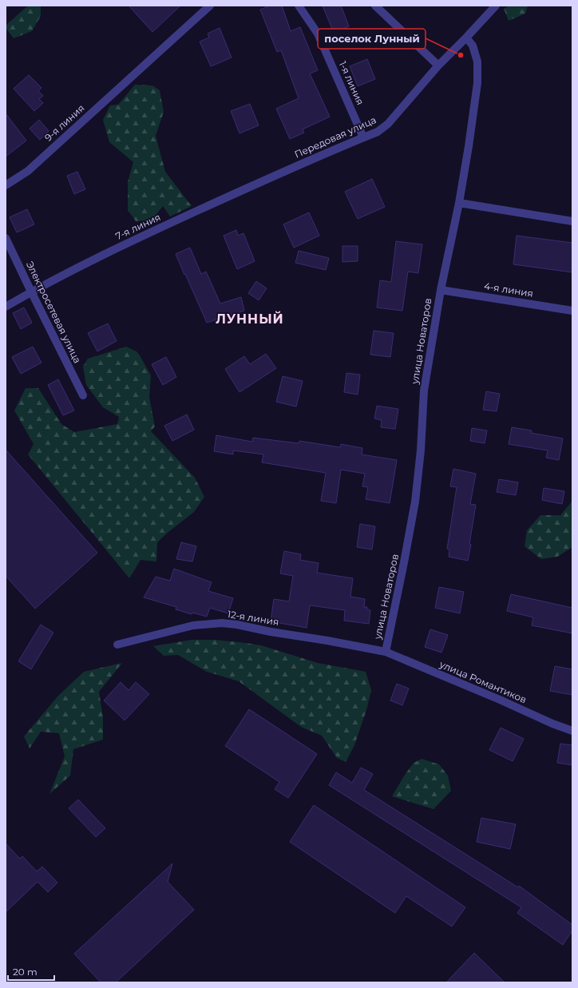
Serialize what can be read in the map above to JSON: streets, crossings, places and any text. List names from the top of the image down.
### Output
{
  "streets": {
    "street": [
      "1-я линия",
      "9-я линия",
      "Передовая улица",
      "7-я линия",
      "4-я линия",
      "Электросетевая улица",
      "улица Новаторов",
      "12-я линия",
      "улица Романтиков"
    ]
  },
  "crossings": [
    ["1-я линия", "Передовая улица"],
    ["Передовая улица", "7-я линия"],
    ["Передовая улица", "улица Новаторов"],
    ["7-я линия", "Электросетевая улица"],
    ["4-я линия", "улица Новаторов"],
    ["улица Новаторов", "12-я линия"],
    ["улица Новаторов", "улица Романтиков"],
    ["12-я линия", "улица Романтиков"]
  ],
  "districts": ["ЛУННЫЙ"],
  "places": ["поселок Лунный"],
  "scale_bar": "20 m"
}
